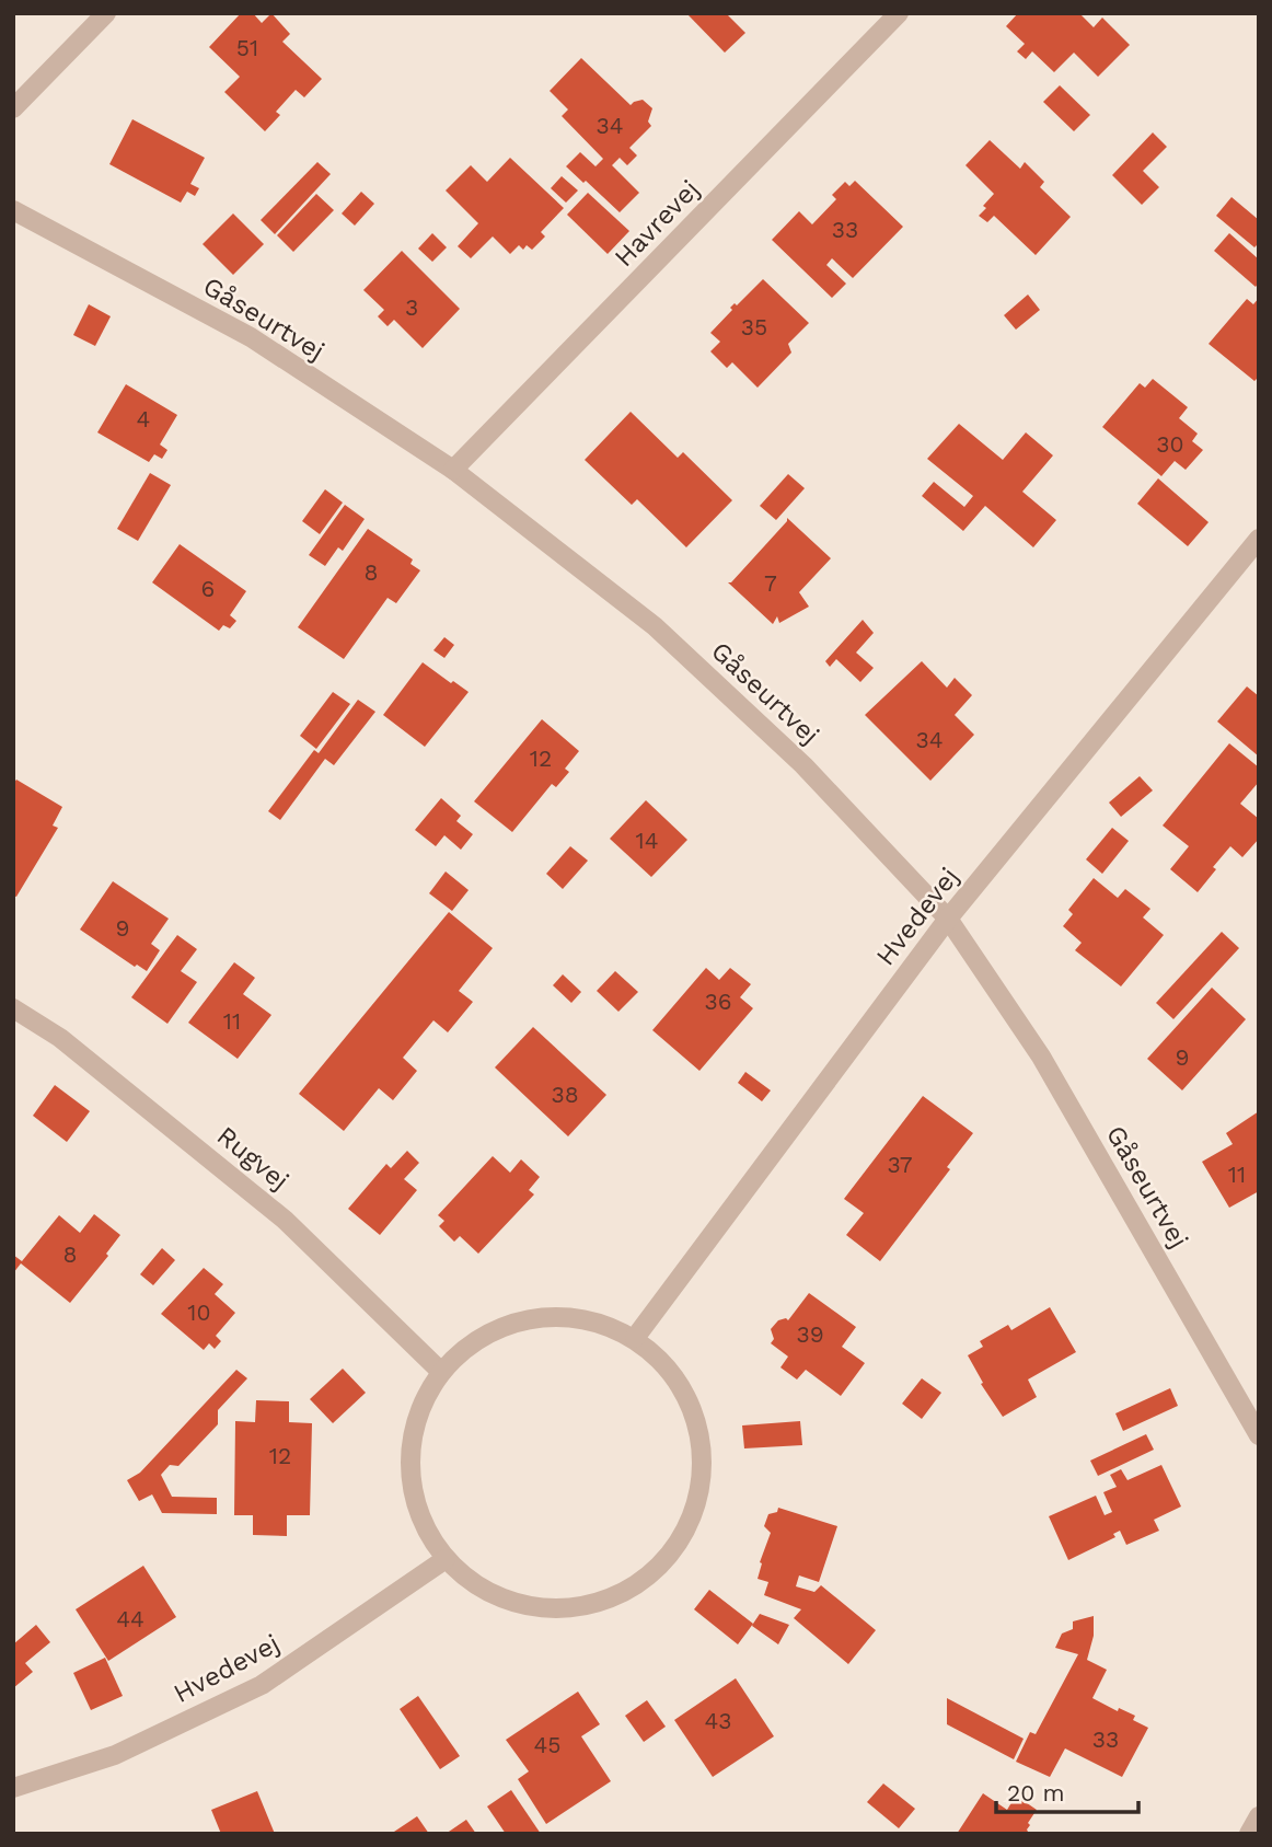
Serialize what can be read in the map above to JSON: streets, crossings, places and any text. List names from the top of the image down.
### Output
{
  "streets": {
    "street": [
      "Havrevej",
      "Gåseurtvej",
      "Hvedevej",
      "Rugvej"
    ]
  },
  "crossings": [
    ["Havrevej", "Gåseurtvej"],
    ["Gåseurtvej", "Hvedevej"]
  ],
  "house_numbers": [
    "51",
    "34",
    "33",
    "3",
    "35",
    "4",
    "30",
    "8",
    "7",
    "6",
    "34",
    "12",
    "14",
    "9",
    "36",
    "11",
    "9",
    "38",
    "37",
    "11",
    "8",
    "10",
    "39",
    "12",
    "44",
    "43",
    "33",
    "45"
  ],
  "scale_bar": "20 m"
}
